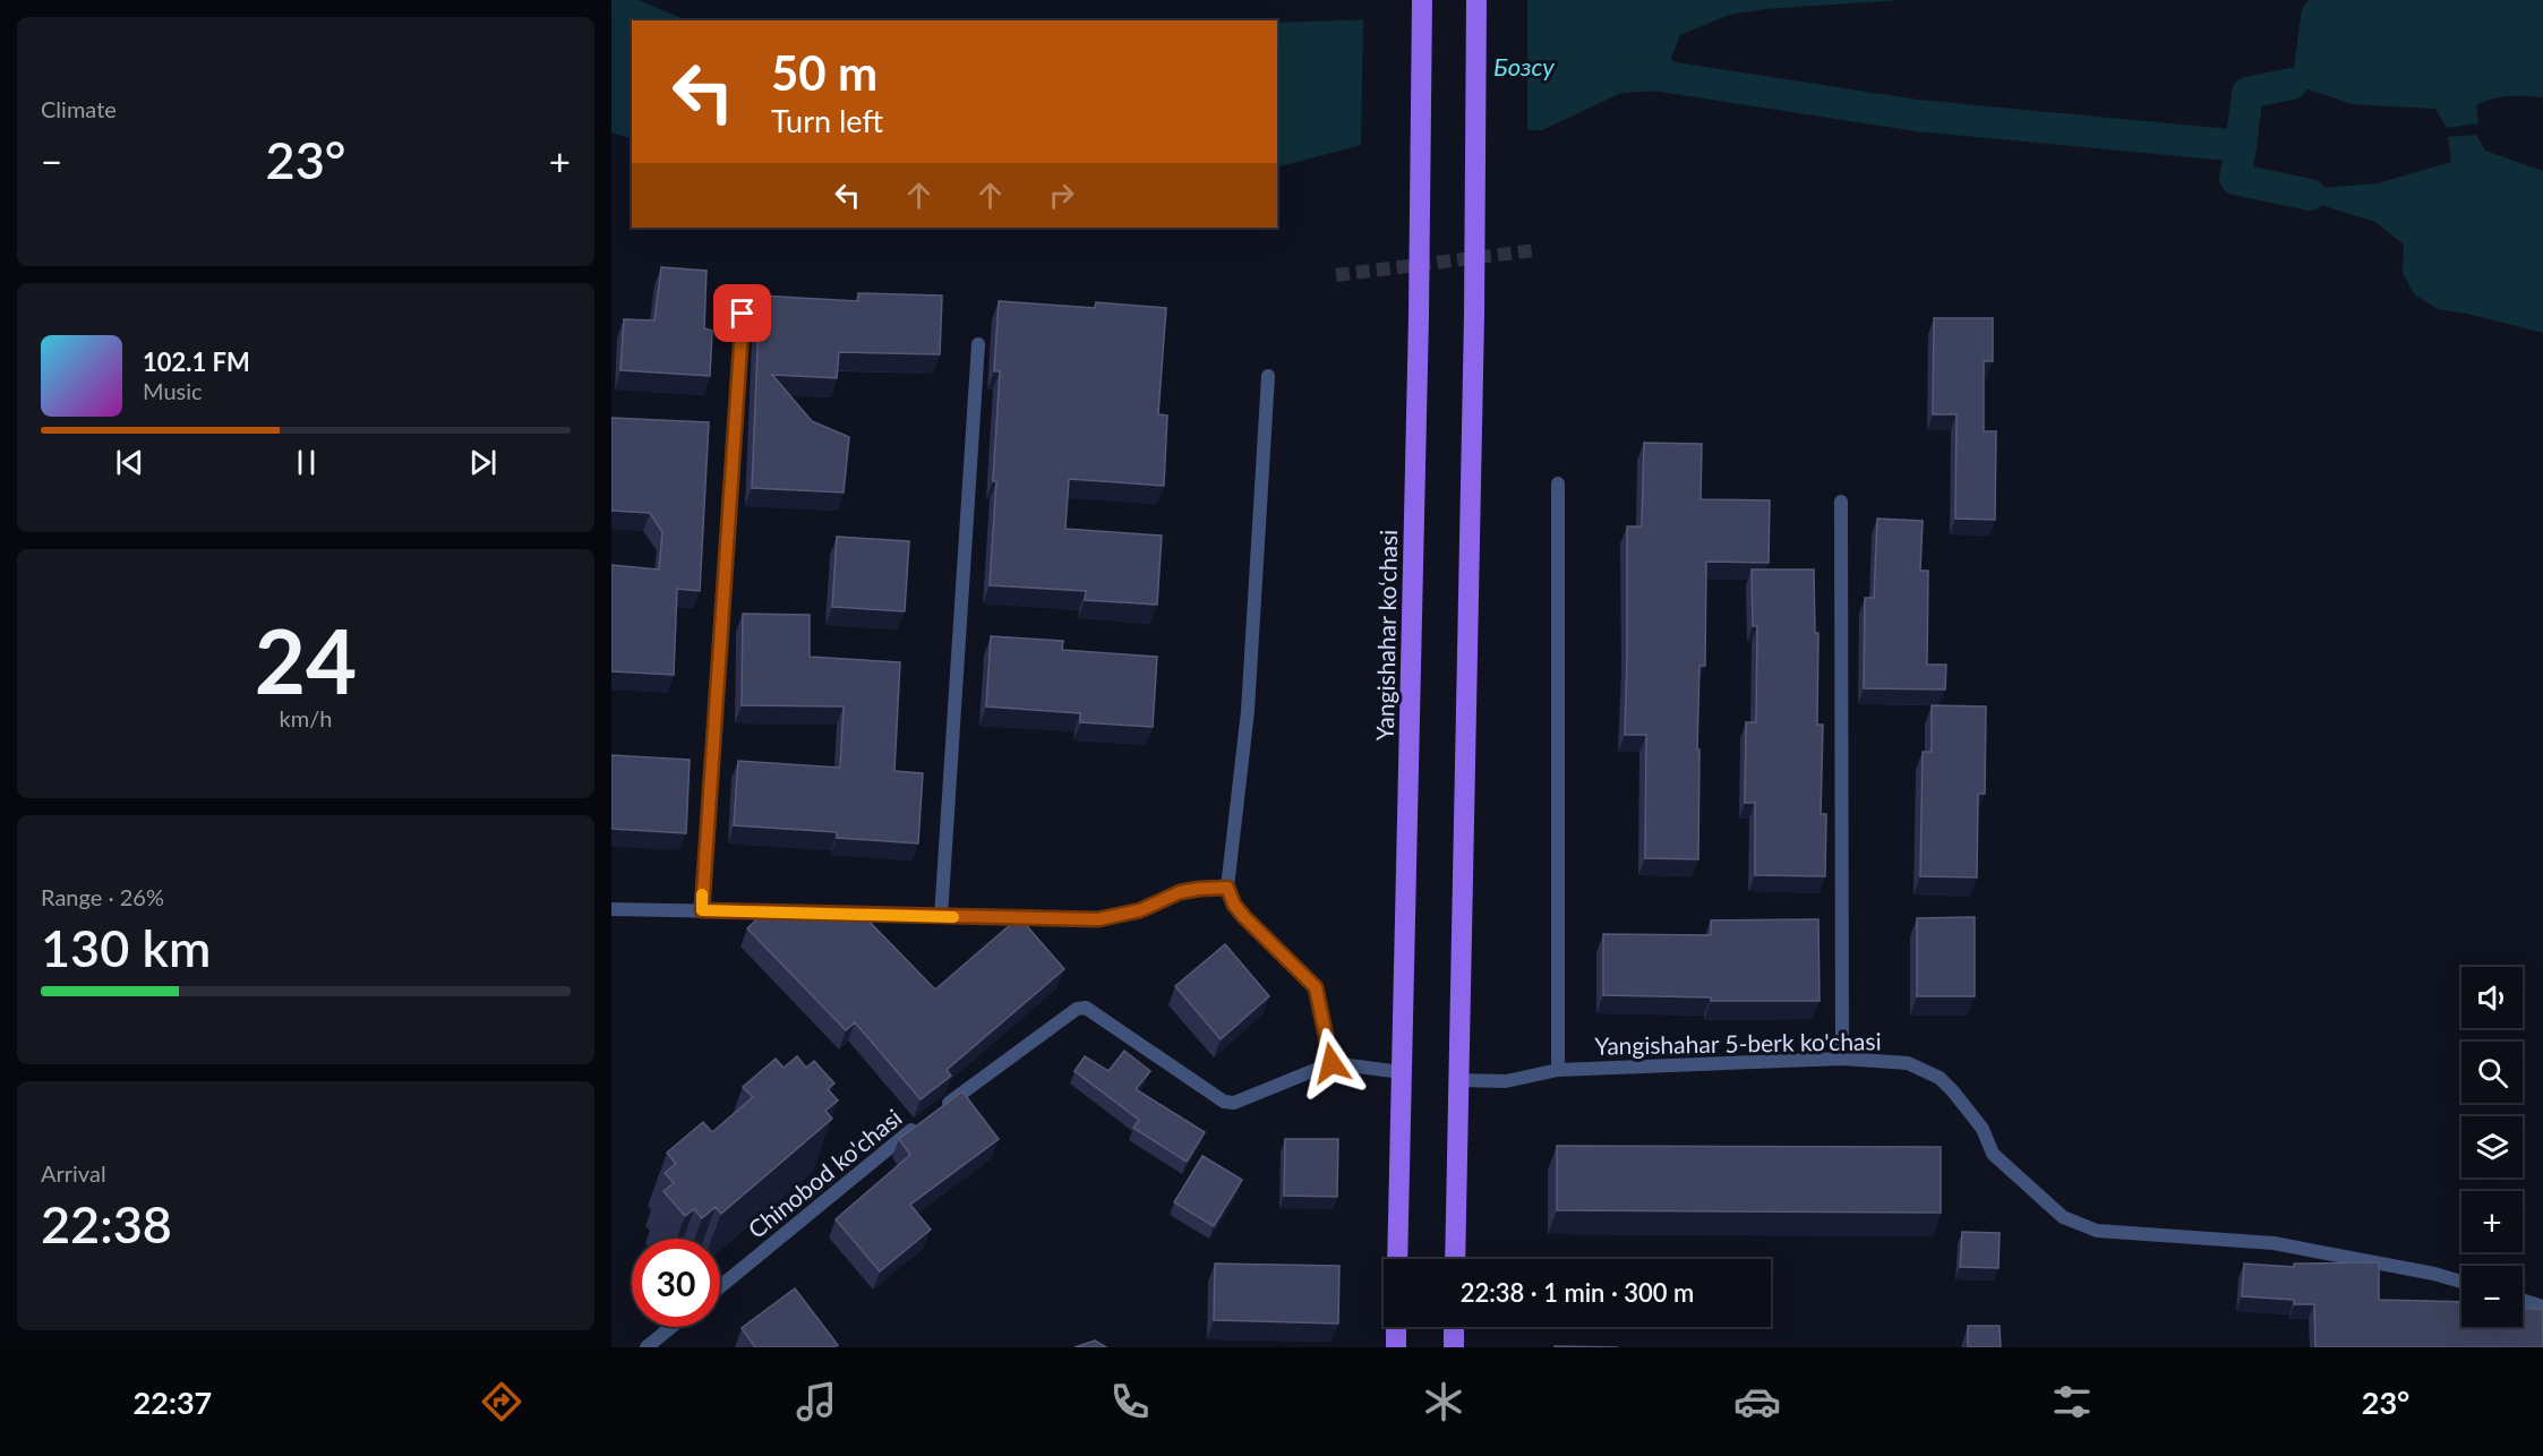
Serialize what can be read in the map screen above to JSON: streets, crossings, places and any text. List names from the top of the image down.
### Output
{
  "streets": {
    "main road": ["Yangishahar ko‘chasi"],
    "street": ["Yangishahar 5-berk ko'chasi", "Chinobod ko'chasi"]
  },
  "crossings": [
    ["Yangishahar ko‘chasi", "Chinobod ko'chasi"]
  ],
  "water": ["Бозсу"],
  "page": {
    "tile": [
      "Climate",
      ["24", "km/h"],
      ["Range · 26%", "130 km"],
      ["Arrival", "22:38"]
    ],
    "turn": ["50 m", "Turn left"],
    "heat": ["−", "23°", "+"],
    "song": ["102.1 FM", "Music"],
    "map_buttons": ["+", "−"],
    "limit": "30",
    "trip": "22:38 · 1 min · 300 m",
    "tabs": ["22:37", "23°"]
  }
}
